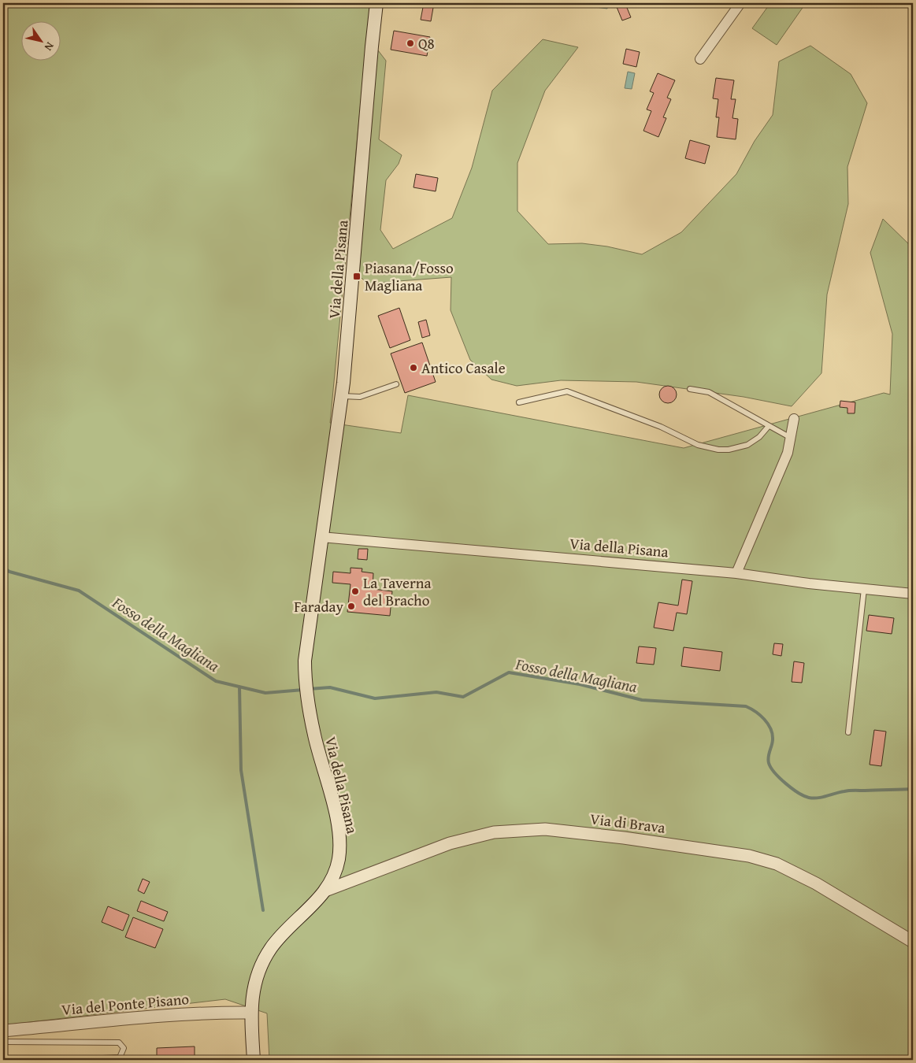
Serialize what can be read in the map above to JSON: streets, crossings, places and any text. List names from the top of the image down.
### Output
{
  "streets": {
    "main road": ["Via della Pisana"],
    "street": ["Via di Brava", "Via del Ponte Pisano"]
  },
  "crossings": [
    ["Via della Pisana", "Via di Brava"],
    ["Via della Pisana", "Via del Ponte Pisano"]
  ],
  "water": ["Fosso della Magliana"],
  "places": {
    "other": [
      "Q8",
      "Antico Casale",
      "La Taverna del Bracho",
      "Faraday"
    ],
    "transit": ["Piasana/Fosso Magliana"]
  },
  "north": "bottom right"
}
